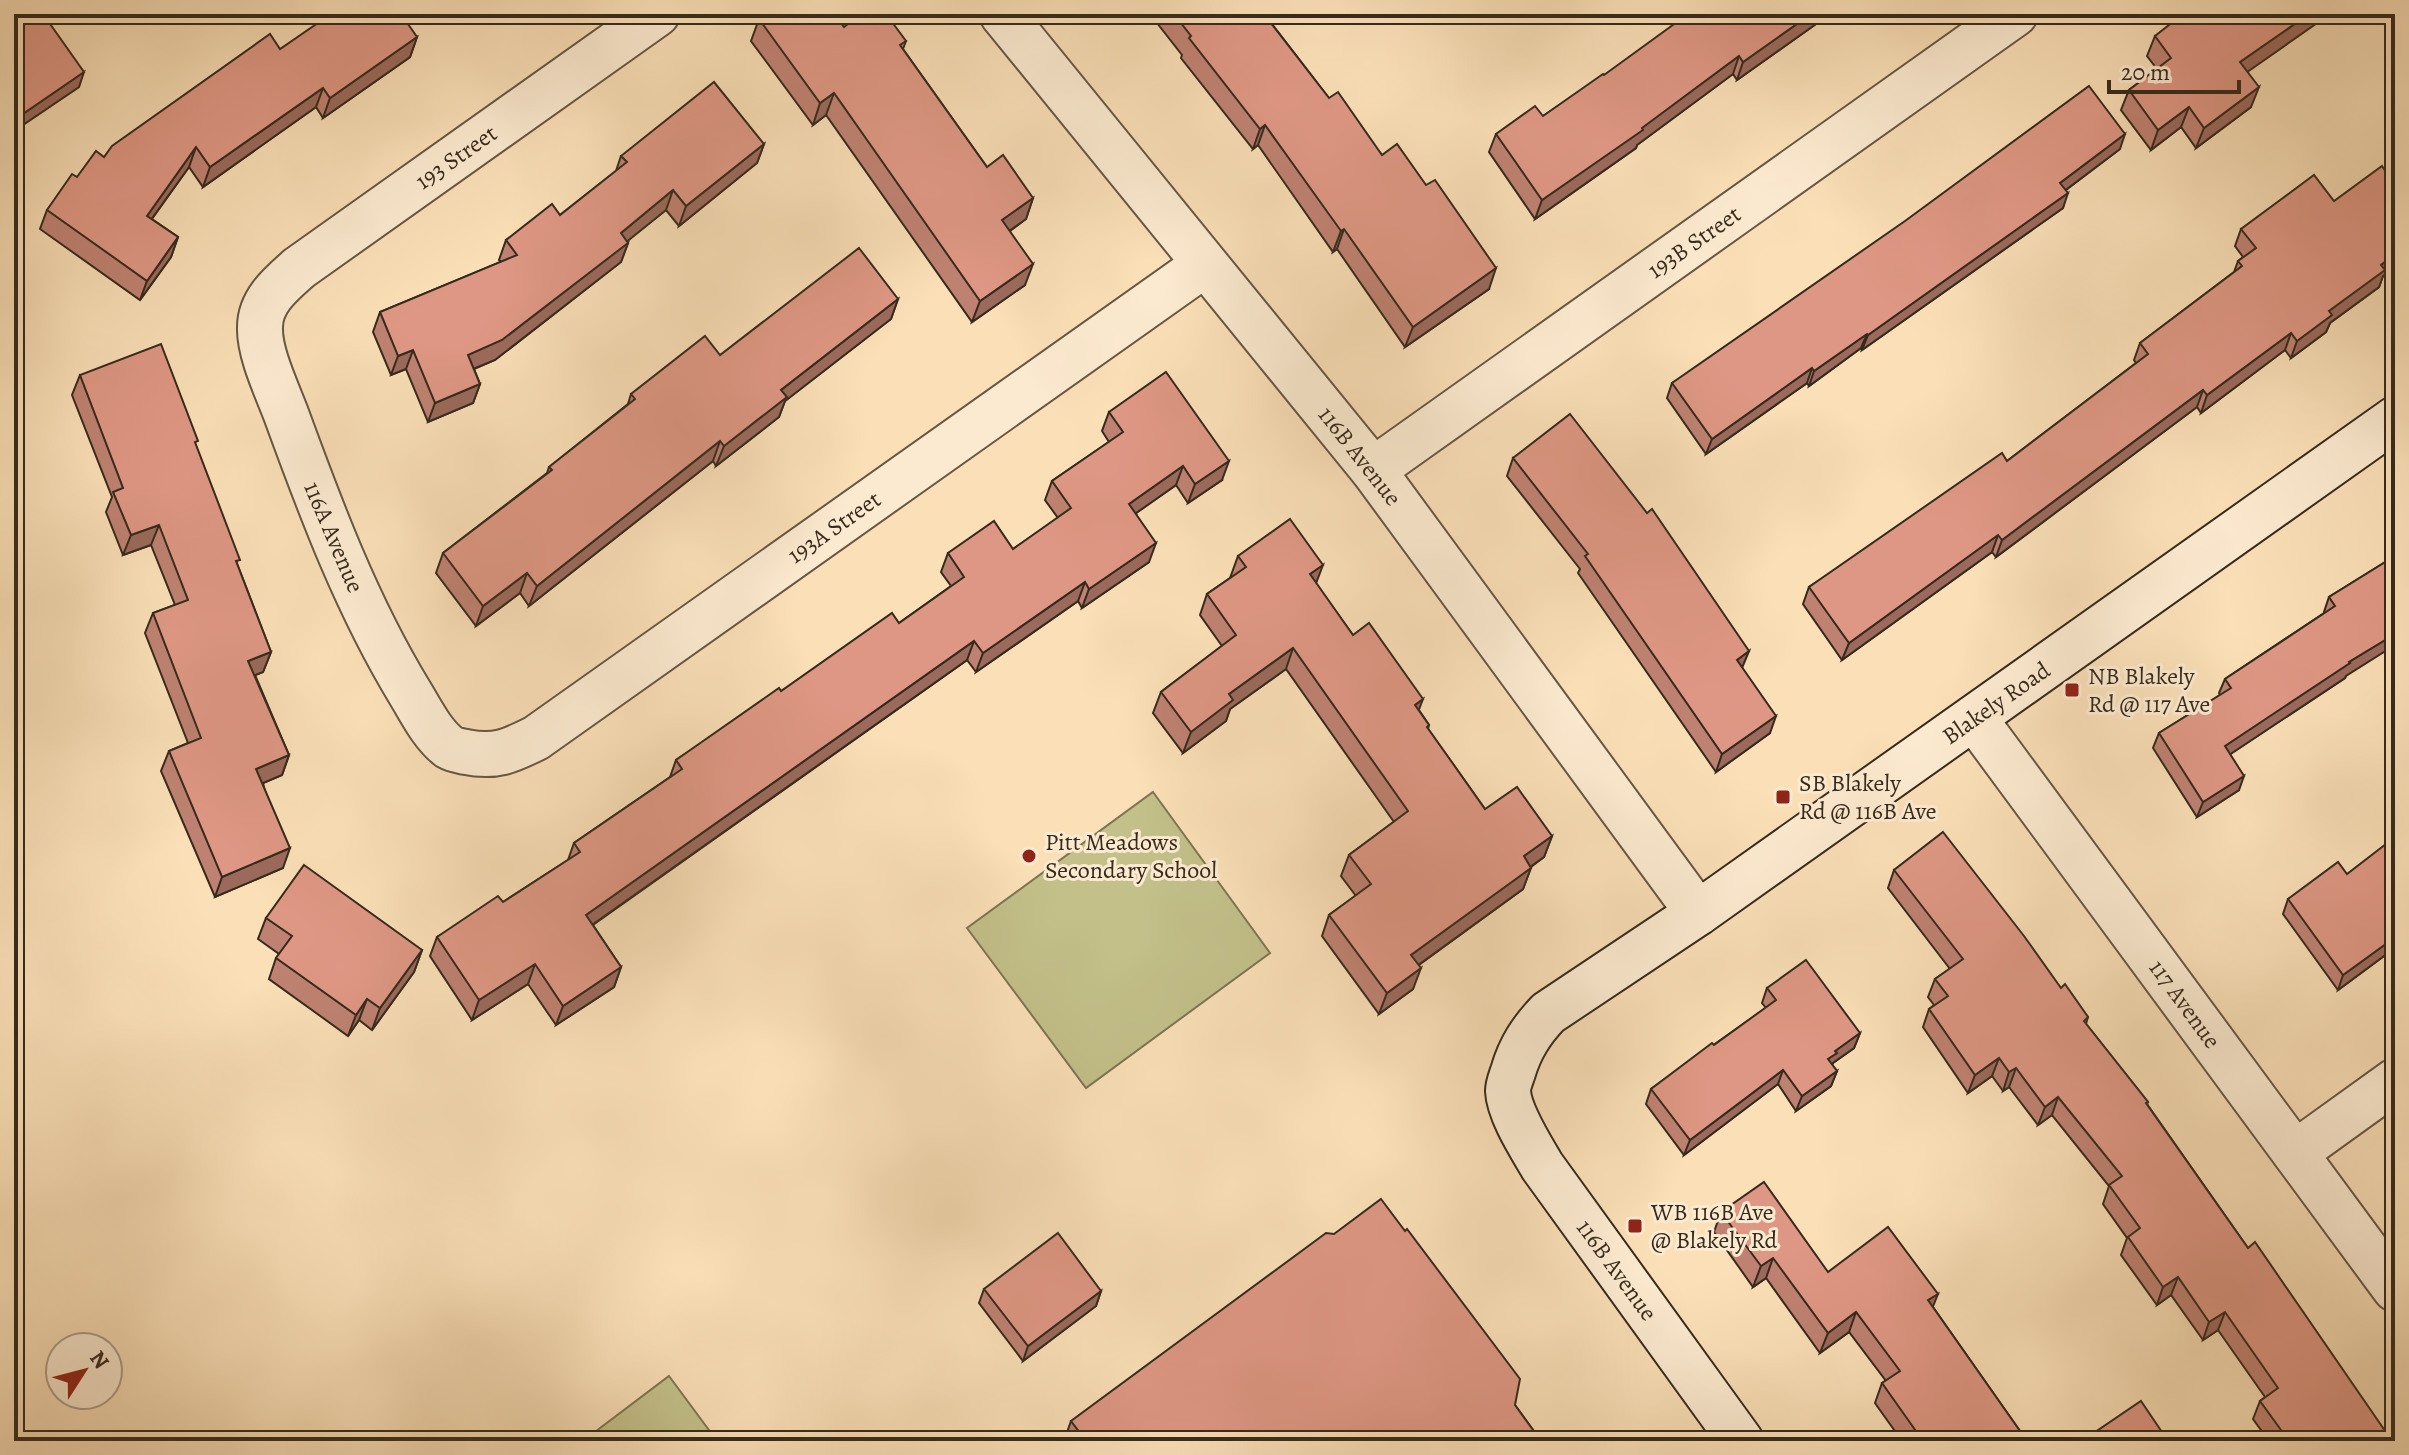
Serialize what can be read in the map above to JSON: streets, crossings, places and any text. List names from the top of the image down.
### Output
{
  "streets": {
    "street": [
      "193 Street",
      "193B Street",
      "116B Avenue",
      "193A Street",
      "116A Avenue",
      "Blakely Road",
      "117 Avenue"
    ]
  },
  "crossings": [
    ["193 Street", "116A Avenue"],
    ["193B Street", "116B Avenue"],
    ["116B Avenue", "193A Street"],
    ["116B Avenue", "Blakely Road"],
    ["193A Street", "116A Avenue"],
    ["Blakely Road", "117 Avenue"]
  ],
  "places": {
    "transit": ["NB Blakely Rd @ 117 Ave", "SB Blakely Rd @ 116B Ave", "WB 116B Ave @ Blakely Rd"],
    "other": ["Pitt Meadows Secondary School"]
  },
  "scale_bar": "20 m",
  "north": "top right"
}
